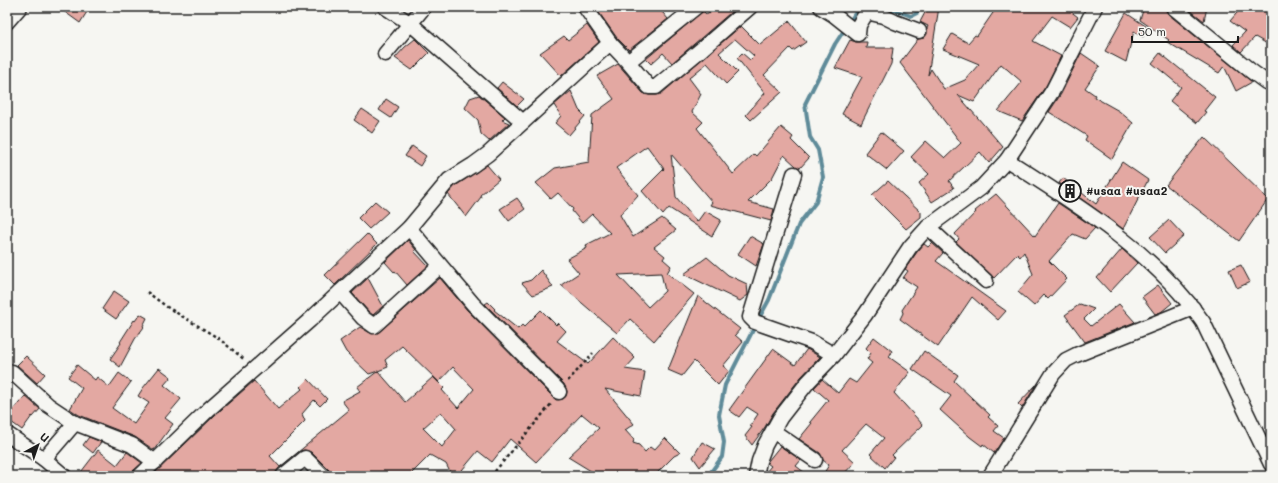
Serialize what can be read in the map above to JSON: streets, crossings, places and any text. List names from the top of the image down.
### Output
{
  "places": {
    "building": ["#usaa #usaa2"]
  },
  "scale_bar": "50 m",
  "north": "top right"
}
